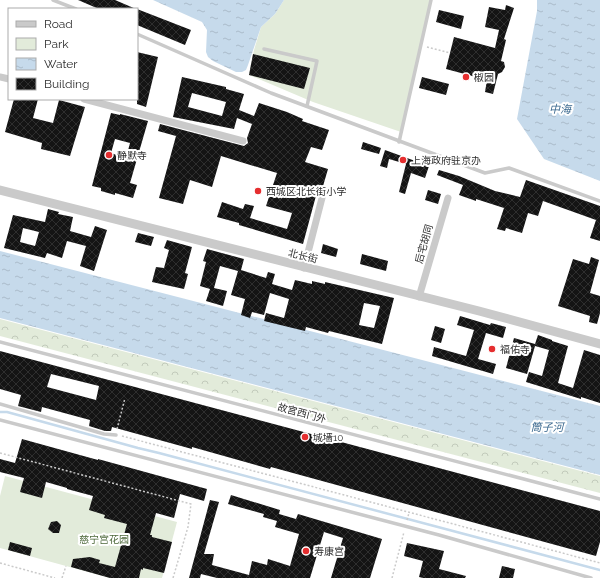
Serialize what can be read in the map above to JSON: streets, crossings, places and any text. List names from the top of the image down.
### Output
{
  "streets": {
    "street": ["后宅胡同", "北长街"],
    "lane": ["故宫西门外"]
  },
  "crossings": [
    ["后宅胡同", "北长街"]
  ],
  "water": ["中海", "筒子河"],
  "parks": ["慈宁宫花园"],
  "places": [
    "椒园",
    "静默寺",
    "上海政府驻京办",
    "西城区北长街小学",
    "福佑寺",
    "城墙10",
    "寿康宫"
  ],
  "legend": [
    "Road",
    "Park",
    "Water",
    "Building"
  ]
}
